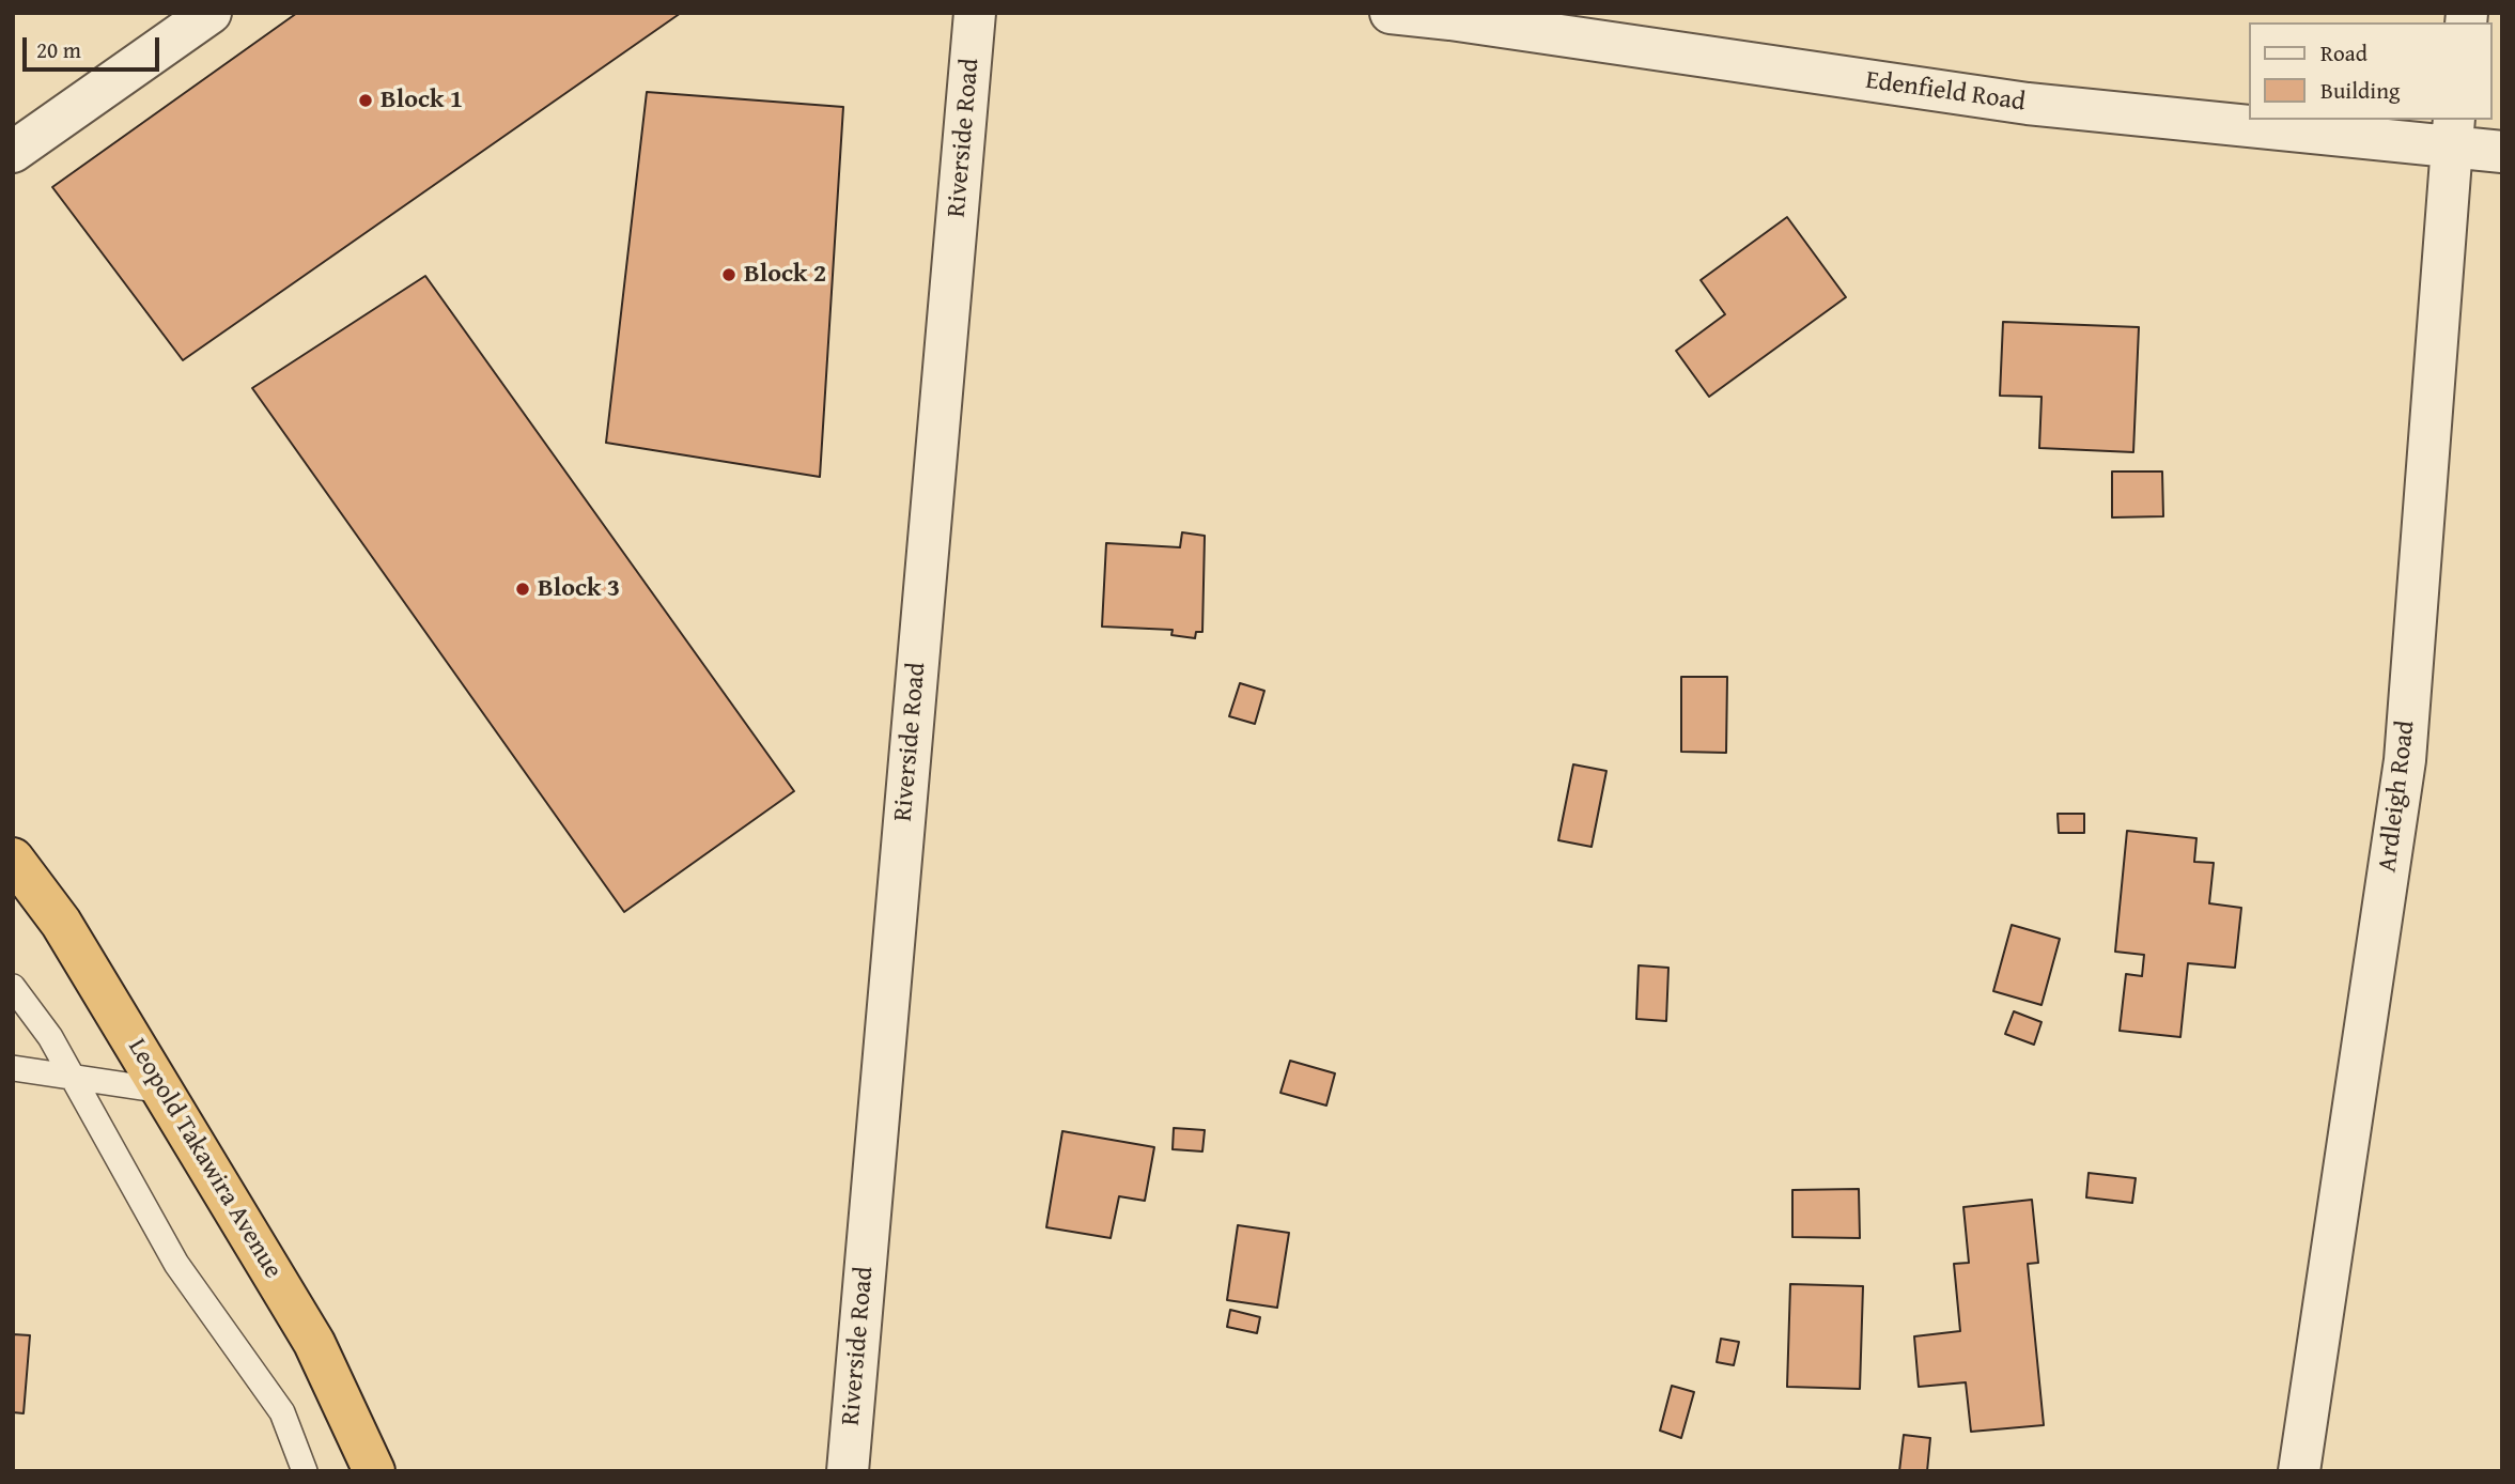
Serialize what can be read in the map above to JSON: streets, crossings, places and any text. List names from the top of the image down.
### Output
{
  "streets": {
    "highway": ["Leopold Takawira Avenue"],
    "street": ["Edenfield Road", "Riverside Road", "Ardleigh Road"]
  },
  "crossings": [
    ["Edenfield Road", "Ardleigh Road"]
  ],
  "places": ["Block 1", "Block 2", "Block 3"],
  "legend": ["Road", "Building"],
  "scale_bar": "20 m"
}
